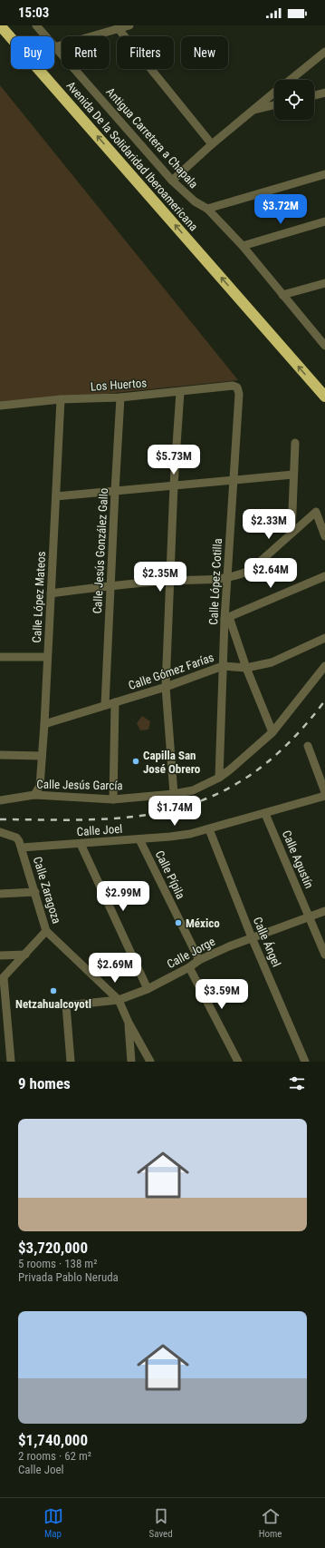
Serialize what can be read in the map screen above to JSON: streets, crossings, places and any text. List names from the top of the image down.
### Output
{
  "streets": {
    "highway": ["Avenida De la Solidaridad Iberoamericana"],
    "street": [
      "Antigua Carretera a Chapala",
      "Los Huertos",
      "Calle Jesús González Gallo",
      "Calle López Cotilla",
      "Calle López Mateos",
      "Calle Gómez Farías",
      "Calle Jesús García",
      "Calle Joel",
      "Calle Agustín",
      "Calle Pípila",
      "Calle Zaragoza",
      "Calle Ángel",
      "Calle Jorge"
    ]
  },
  "crossings": [
    ["Los Huertos", "Calle Jesús González Gallo"],
    ["Los Huertos", "Calle López Cotilla"],
    ["Los Huertos", "Calle López Mateos"],
    ["Calle Jesús González Gallo", "Calle Gómez Farías"],
    ["Calle López Cotilla", "Calle Gómez Farías"],
    ["Calle López Cotilla", "Calle Jesús García"],
    ["Calle López Mateos", "Calle Gómez Farías"],
    ["Calle López Mateos", "Calle Jesús García"],
    ["Calle Joel", "Calle Agustín"],
    ["Calle Joel", "Calle Pípila"],
    ["Calle Joel", "Calle Zaragoza"],
    ["Calle Joel", "Calle Ángel"],
    ["Calle Agustín", "Calle Jorge"],
    ["Calle Pípila", "Calle Jorge"],
    ["Calle Zaragoza", "Calle Jorge"],
    ["Calle Ángel", "Calle Jorge"]
  ],
  "one_way": ["Avenida De la Solidaridad Iberoamericana"],
  "places": ["Capilla San José Obrero", "México", "Netzahualcoyotl"],
  "page": {
    "status": "15:03",
    "chip": [
      "Buy",
      "Rent",
      "Filters",
      "New"
    ],
    "price": [
      "$3.72M",
      "$5.73M",
      "$2.33M",
      "$2.64M",
      "$2.35M",
      "$1.74M",
      "$2.99M",
      "$2.69M",
      "$3.59M"
    ],
    "heading": "9 homes",
    "list": [
      {
        "name": "$3,720,000",
        "note": "5 rooms · 138 m² · Privada Pablo Neruda"
      },
      {
        "name": "$1,740,000",
        "note": "2 rooms · 62 m² · Calle Joel"
      }
    ],
    "tabs": ["Map", "Saved", "Home"]
  }
}
